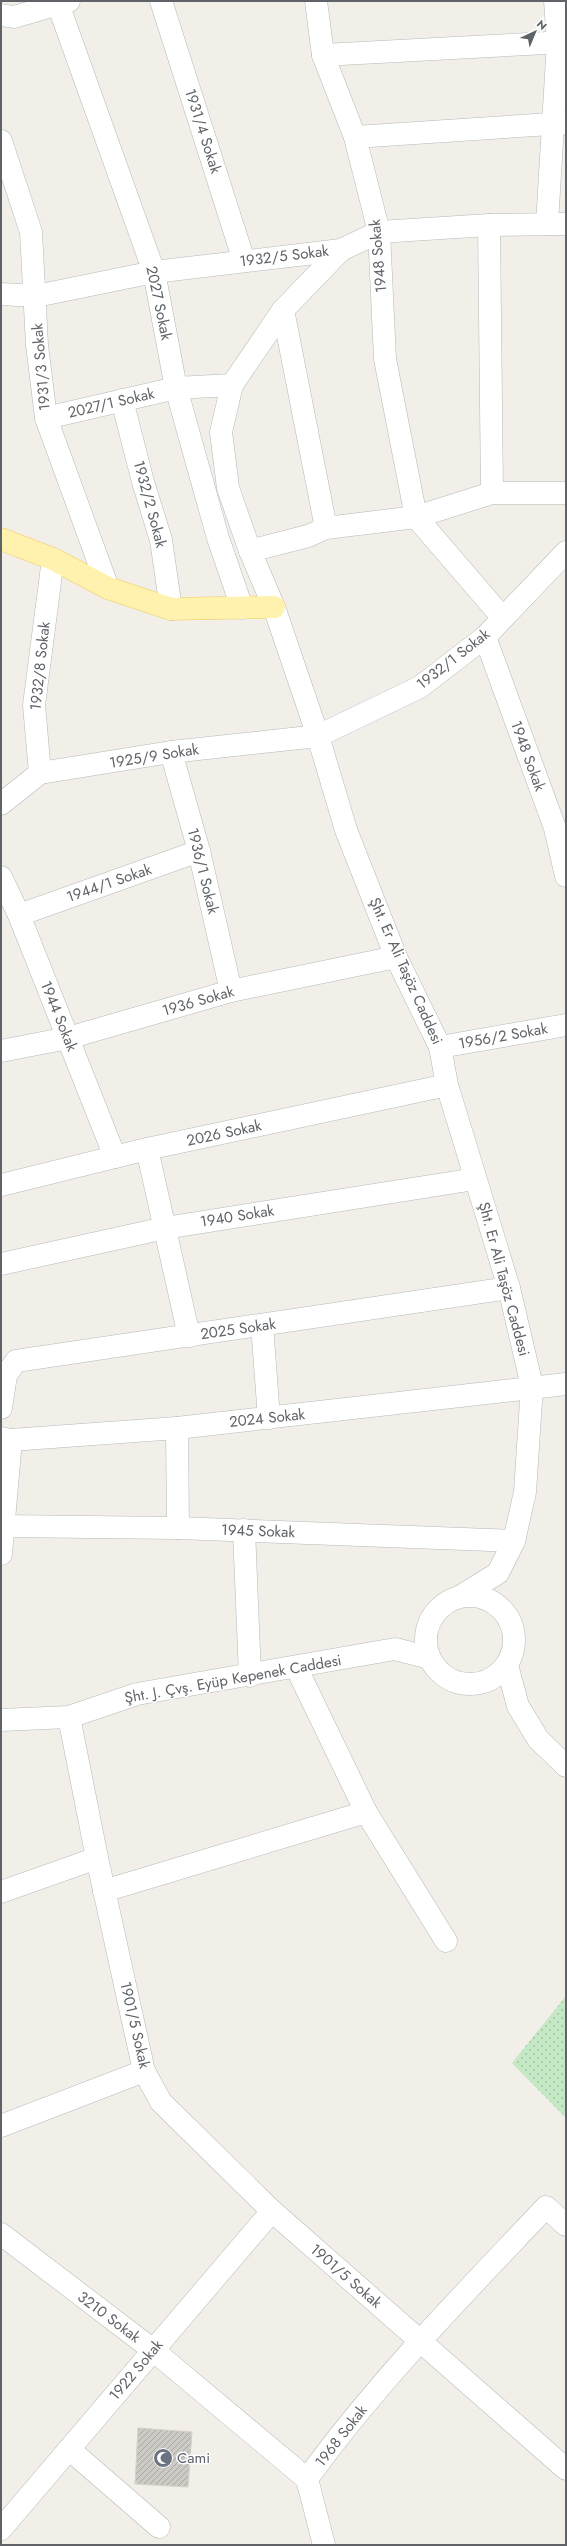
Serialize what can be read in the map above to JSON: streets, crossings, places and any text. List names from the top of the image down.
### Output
{
  "streets": {
    "street": [
      "1931/4 Sokak",
      "1932/5 Sokak",
      "1948 Sokak",
      "2027 Sokak",
      "1931/3 Sokak",
      "2027/1 Sokak",
      "1932/2 Sokak",
      "1932/1 Sokak",
      "1932/8 Sokak",
      "1925/9 Sokak",
      "1936/1 Sokak",
      "1944/1 Sokak",
      "Şht. Er Ali Taşöz Caddesi",
      "1936 Sokak",
      "1944 Sokak",
      "1956/2 Sokak",
      "2026 Sokak",
      "1940 Sokak",
      "2025 Sokak",
      "2024 Sokak",
      "1945 Sokak",
      "Şht. J. Çvş. Eyüp Kepenek Caddesi",
      "1901/5 Sokak",
      "3210 Sokak",
      "1922 Sokak",
      "1968 Sokak"
    ]
  },
  "crossings": [
    ["1931/4 Sokak", "1932/5 Sokak"],
    ["1932/5 Sokak", "1948 Sokak"],
    ["1932/5 Sokak", "2027 Sokak"],
    ["1932/5 Sokak", "1931/3 Sokak"],
    ["1948 Sokak", "1932/1 Sokak"],
    ["2027 Sokak", "2027/1 Sokak"],
    ["1931/3 Sokak", "2027/1 Sokak"],
    ["2027/1 Sokak", "1932/2 Sokak"],
    ["2027/1 Sokak", "Şht. Er Ali Taşöz Caddesi"],
    ["1932/1 Sokak", "1925/9 Sokak"],
    ["1932/1 Sokak", "Şht. Er Ali Taşöz Caddesi"],
    ["1932/8 Sokak", "1925/9 Sokak"],
    ["1925/9 Sokak", "1936/1 Sokak"],
    ["1925/9 Sokak", "Şht. Er Ali Taşöz Caddesi"],
    ["1936/1 Sokak", "1944/1 Sokak"],
    ["1936/1 Sokak", "1936 Sokak"],
    ["1944/1 Sokak", "1944 Sokak"],
    ["Şht. Er Ali Taşöz Caddesi", "1936 Sokak"],
    ["Şht. Er Ali Taşöz Caddesi", "1956/2 Sokak"],
    ["Şht. Er Ali Taşöz Caddesi", "2026 Sokak"],
    ["Şht. Er Ali Taşöz Caddesi", "1940 Sokak"],
    ["Şht. Er Ali Taşöz Caddesi", "2025 Sokak"],
    ["Şht. Er Ali Taşöz Caddesi", "2024 Sokak"],
    ["Şht. Er Ali Taşöz Caddesi", "1945 Sokak"],
    ["1936 Sokak", "1944 Sokak"],
    ["1944 Sokak", "2026 Sokak"],
    ["Şht. J. Çvş. Eyüp Kepenek Caddesi", "1901/5 Sokak"],
    ["1901/5 Sokak", "1922 Sokak"],
    ["1901/5 Sokak", "1968 Sokak"],
    ["3210 Sokak", "1922 Sokak"],
    ["3210 Sokak", "1968 Sokak"]
  ],
  "places": {
    "mosque": ["Cami"]
  },
  "north": "top right"
}
